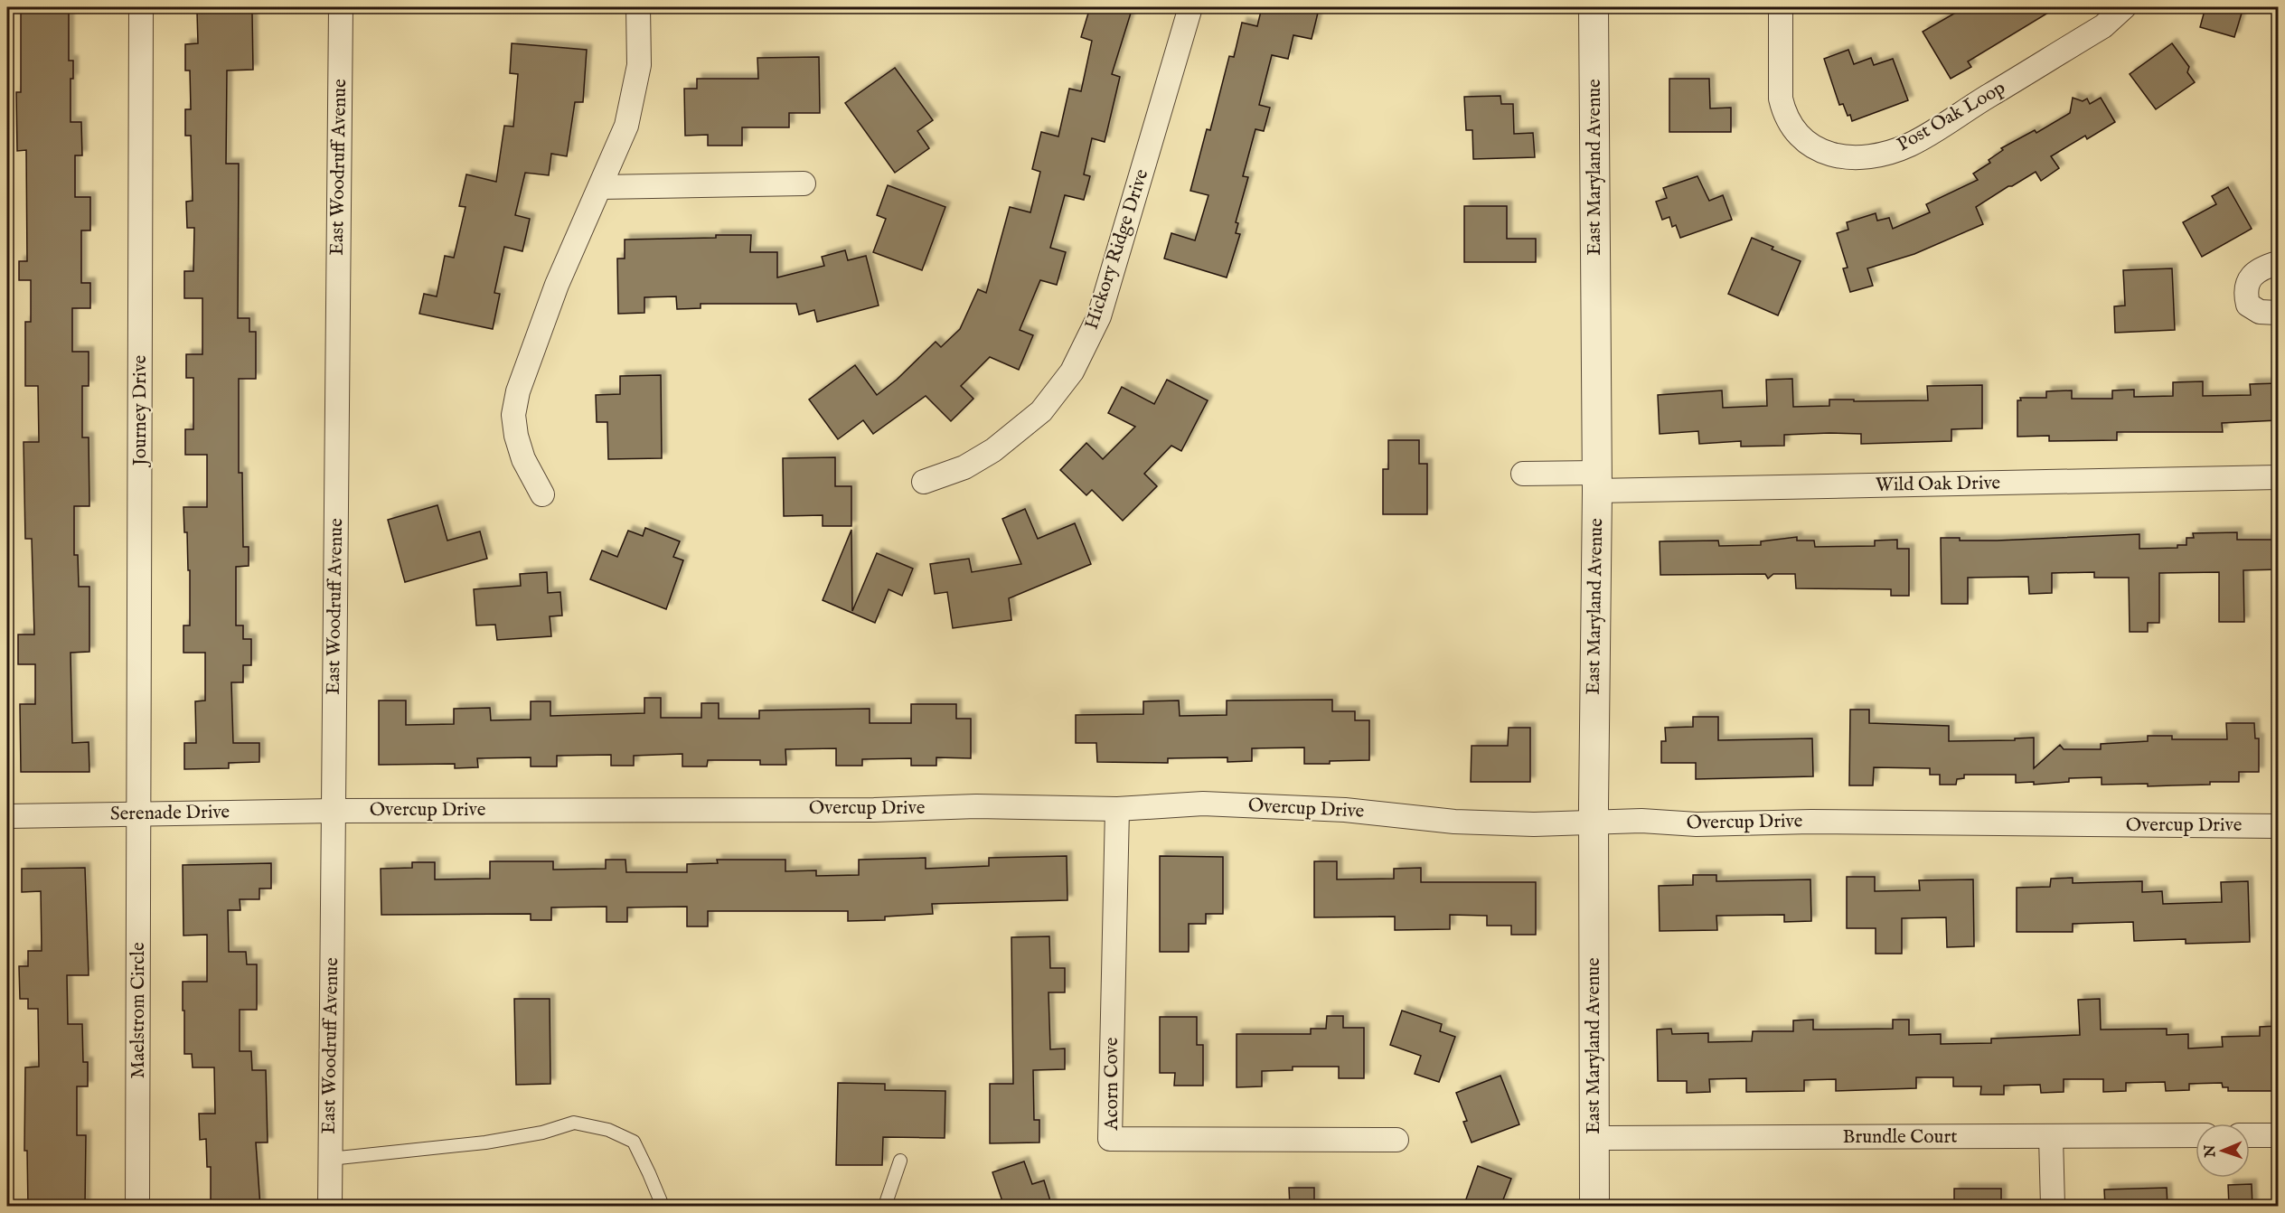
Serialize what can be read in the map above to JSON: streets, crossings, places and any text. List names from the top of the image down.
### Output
{
  "streets": {
    "street": [
      "Post Oak Loop",
      "East Woodruff Avenue",
      "East Maryland Avenue",
      "Hickory Ridge Drive",
      "Journey Drive",
      "Wild Oak Drive",
      "Overcup Drive",
      "Serenade Drive",
      "Maelstrom Circle",
      "Acorn Cove",
      "Brundle Court"
    ]
  },
  "crossings": [
    ["East Woodruff Avenue", "Overcup Drive"],
    ["East Woodruff Avenue", "Serenade Drive"],
    ["East Maryland Avenue", "Wild Oak Drive"],
    ["East Maryland Avenue", "Overcup Drive"],
    ["East Maryland Avenue", "Brundle Court"],
    ["Journey Drive", "Serenade Drive"],
    ["Journey Drive", "Maelstrom Circle"],
    ["Overcup Drive", "Serenade Drive"],
    ["Overcup Drive", "Acorn Cove"],
    ["Serenade Drive", "Maelstrom Circle"]
  ],
  "north": "left"
}
